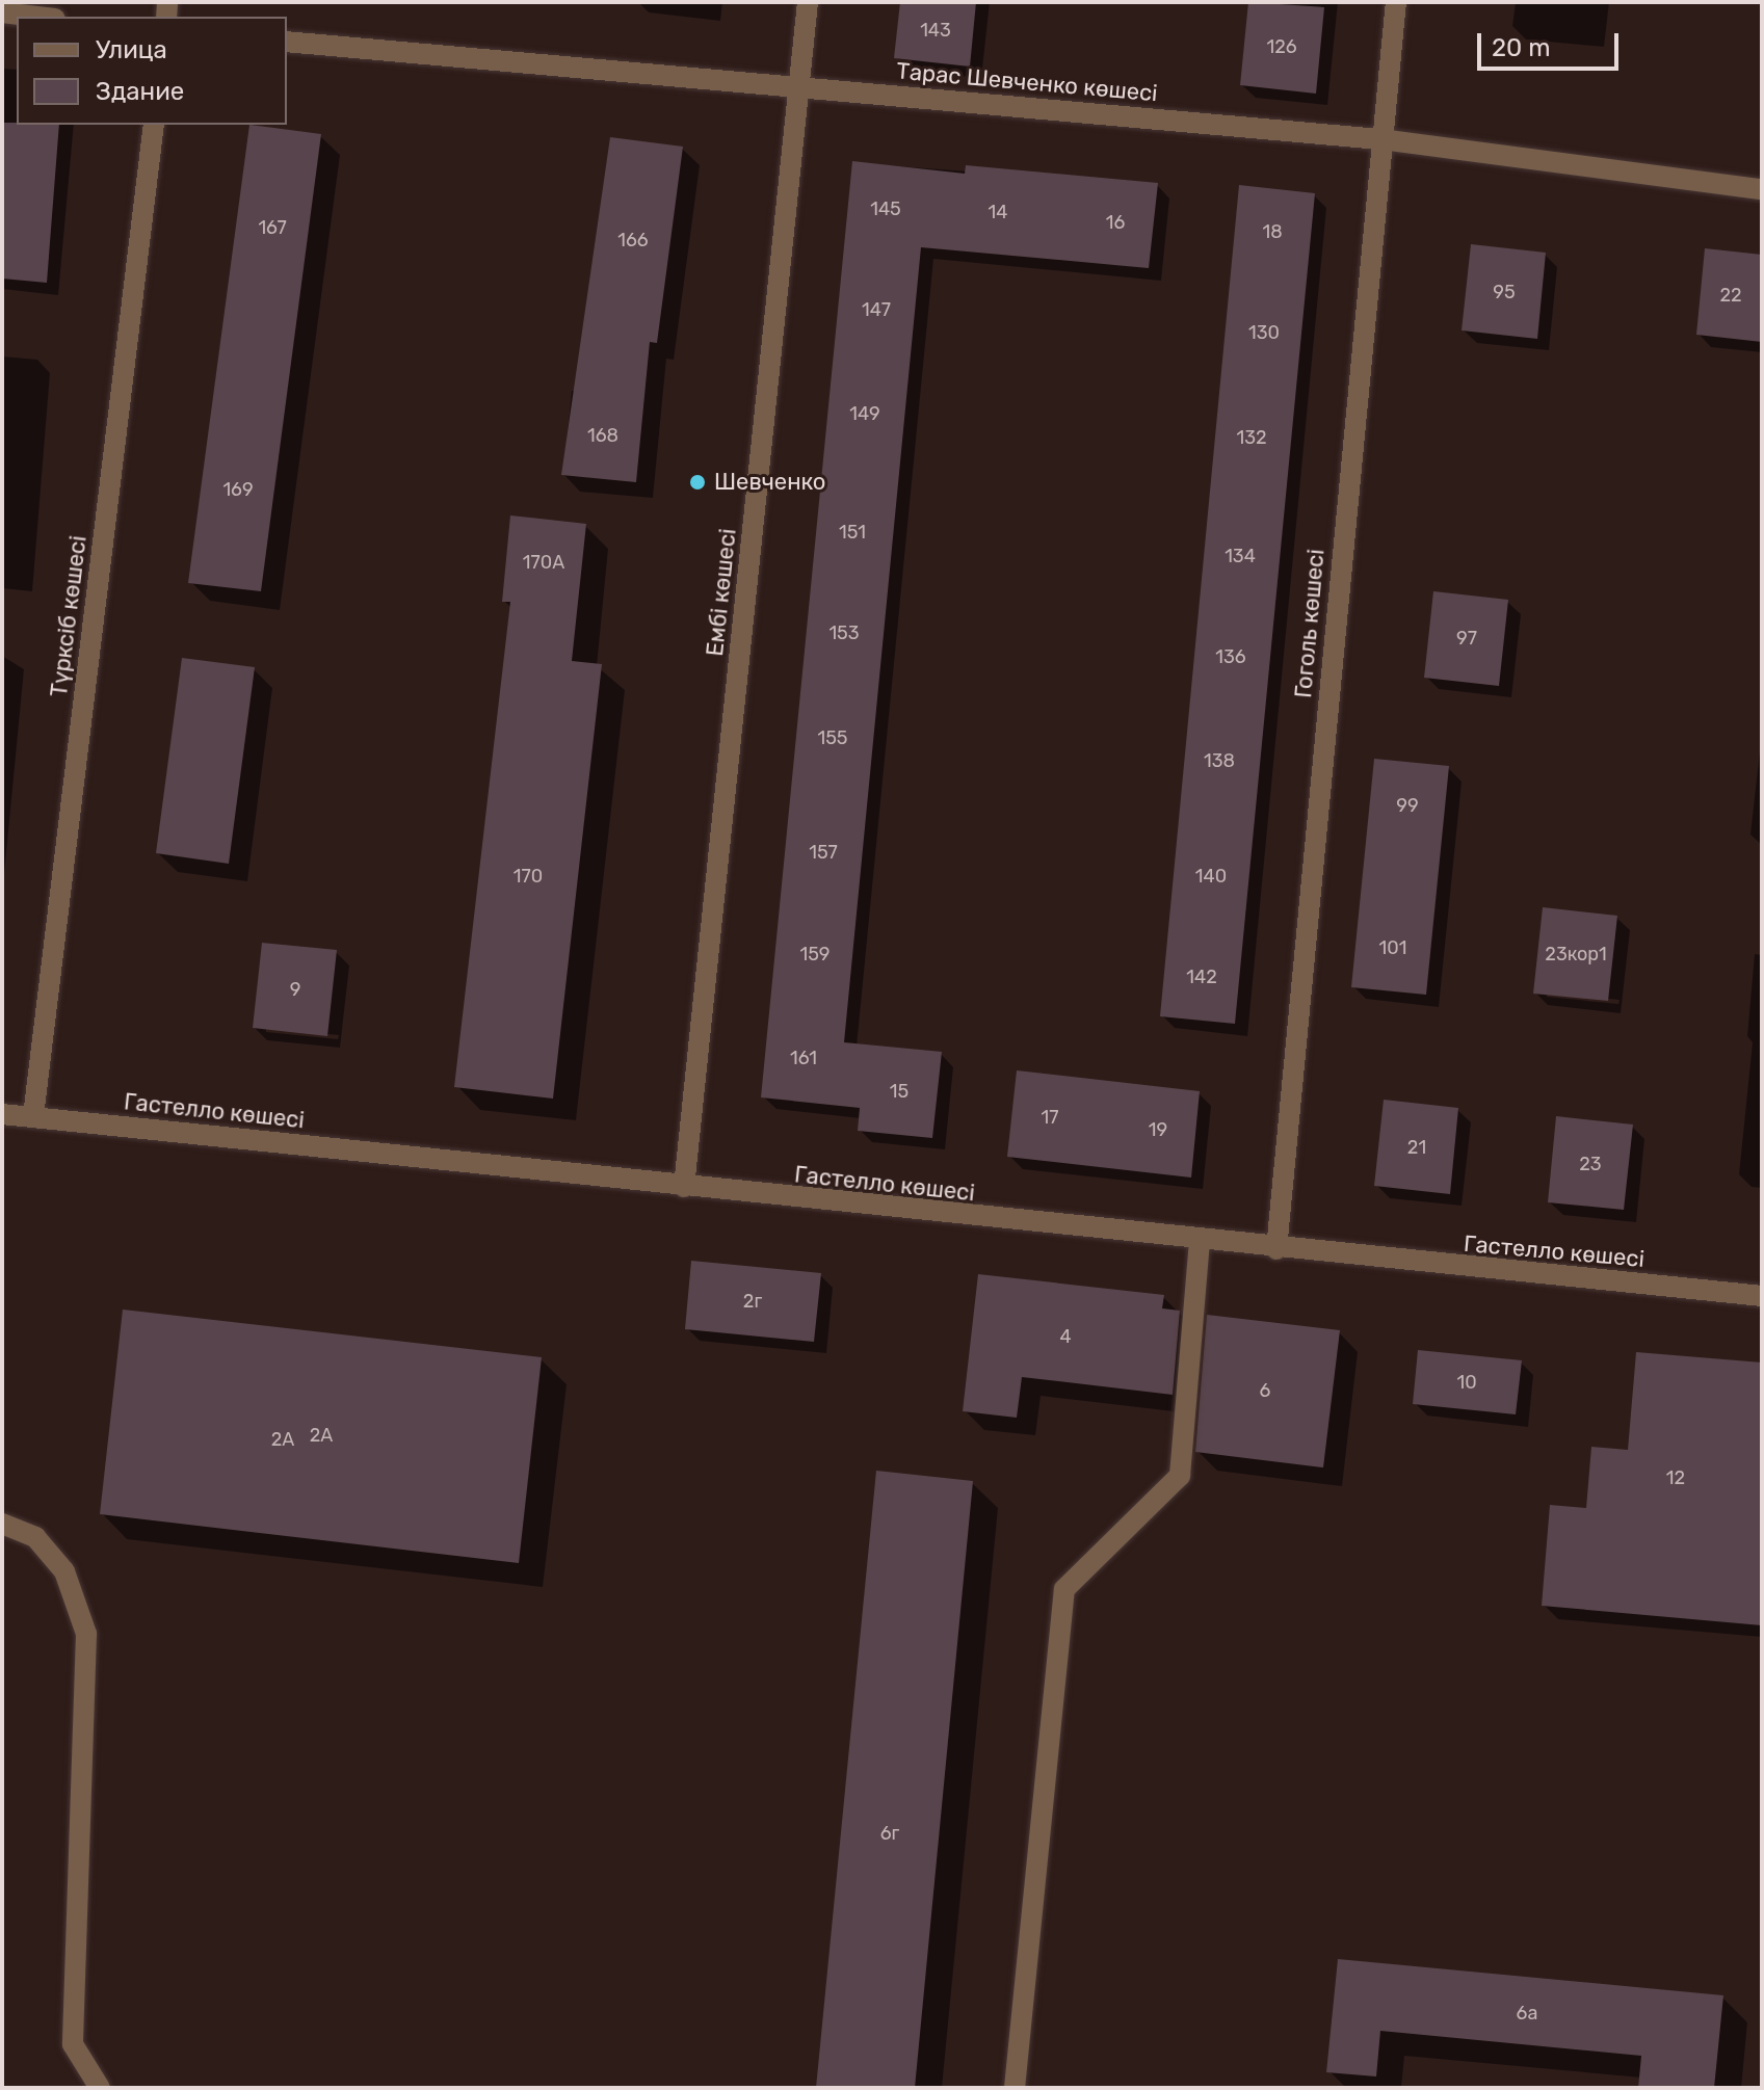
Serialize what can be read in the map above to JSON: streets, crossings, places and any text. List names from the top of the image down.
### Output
{
  "streets": {
    "street": [
      "Тарас Шевченко көшесі",
      "Ембі көшесі",
      "Түрксіб көшесі",
      "Гоголь көшесі",
      "Гастелло көшесі"
    ]
  },
  "crossings": [
    ["Тарас Шевченко көшесі", "Ембі көшесі"],
    ["Тарас Шевченко көшесі", "Гоголь көшесі"],
    ["Ембі көшесі", "Гастелло көшесі"],
    ["Түрксіб көшесі", "Гастелло көшесі"],
    ["Гоголь көшесі", "Гастелло көшесі"]
  ],
  "places": ["Шевченко"],
  "house_numbers": [
    "143",
    "126",
    "145",
    "14",
    "16",
    "167",
    "18",
    "166",
    "95",
    "22",
    "147",
    "130",
    "149",
    "168",
    "132",
    "169",
    "151",
    "134",
    "170А",
    "153",
    "97",
    "136",
    "155",
    "138",
    "99",
    "157",
    "170",
    "140",
    "101",
    "159",
    "23кор1",
    "142",
    "9",
    "161",
    "15",
    "17",
    "19",
    "21",
    "23",
    "2г",
    "4",
    "10",
    "6",
    "2А",
    "2А",
    "12",
    "6г",
    "6а"
  ],
  "legend": ["Улица", "Здание"],
  "scale_bar": "20 m"
}
